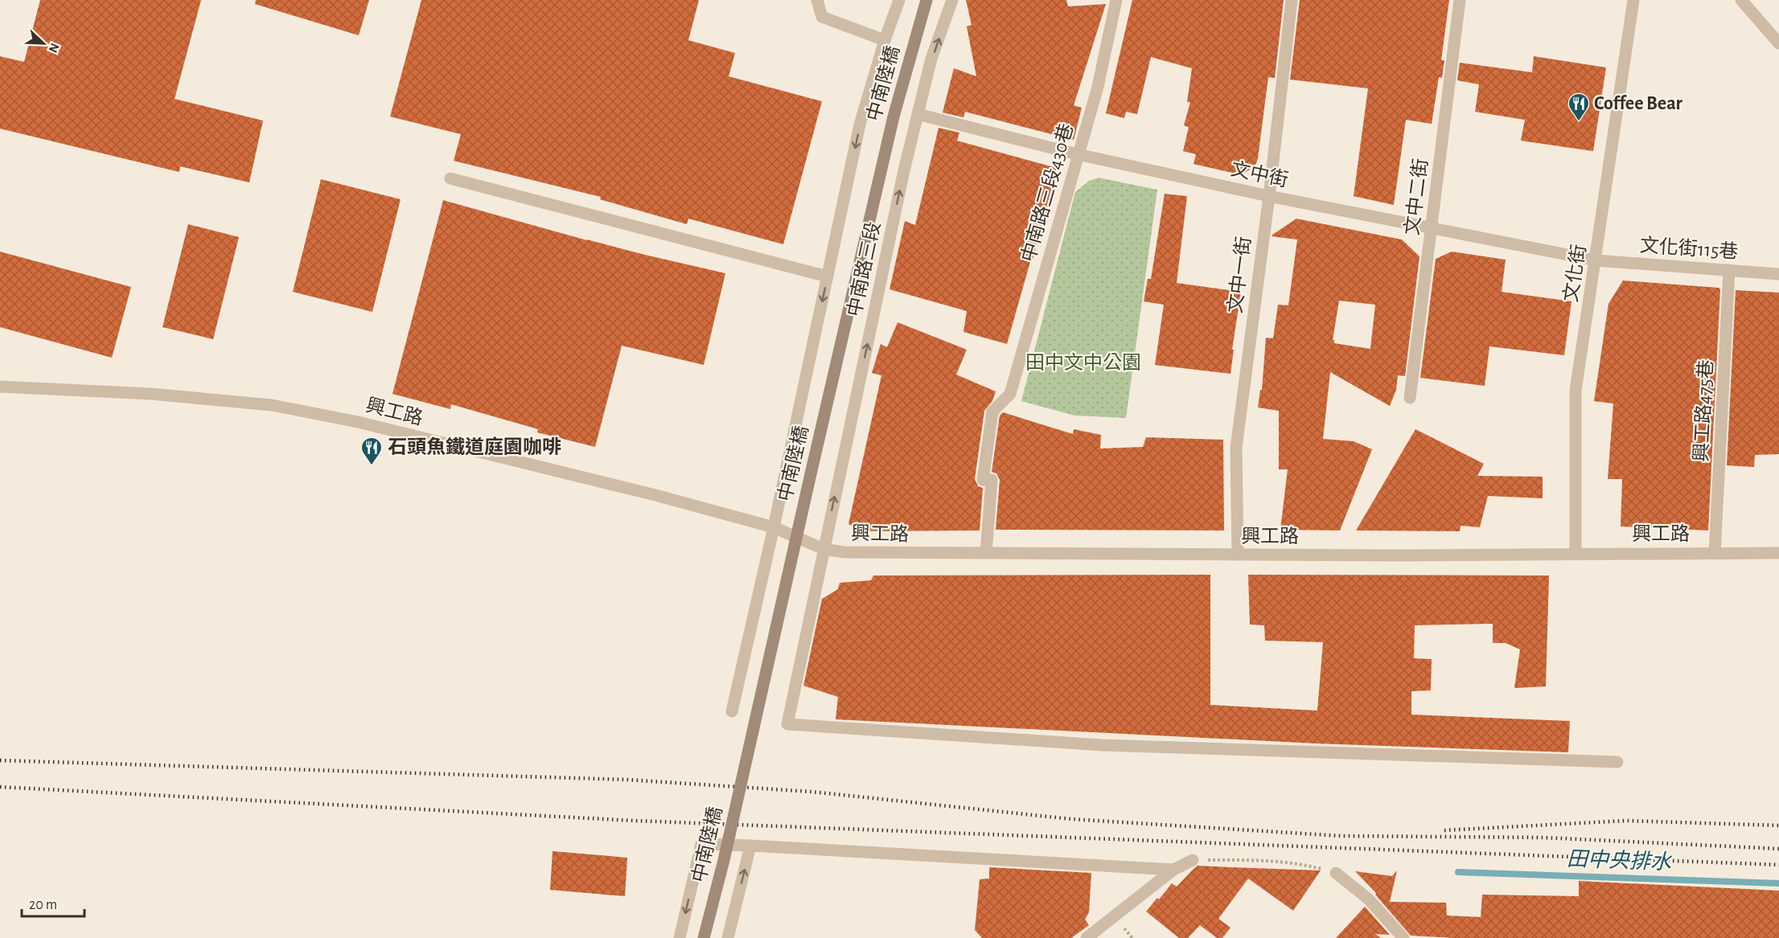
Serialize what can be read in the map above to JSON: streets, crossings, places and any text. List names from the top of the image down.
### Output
{
  "streets": {
    "main road": ["中南陸橋"],
    "street": [
      "文中街",
      "中南路三段430巷",
      "文中二街",
      "文化街115巷",
      "中南路三段",
      "文化街",
      "文中一街",
      "興工路475巷",
      "興工路"
    ]
  },
  "crossings": [
    ["文中街", "中南路三段430巷"],
    ["文中街", "文中二街"],
    ["文中街", "文化街115巷"],
    ["文中街", "中南路三段"],
    ["文中街", "文化街"],
    ["文中街", "文中一街"],
    ["中南路三段430巷", "興工路"],
    ["文化街115巷", "文化街"],
    ["文化街115巷", "興工路475巷"],
    ["中南路三段", "興工路"],
    ["文化街", "興工路"],
    ["文中一街", "興工路"],
    ["興工路475巷", "興工路"]
  ],
  "water": ["田中央排水"],
  "parks": ["田中文中公園"],
  "places": {
    "restaurant": ["Coffee Bear", "石頭魚鐵道庭園咖啡"]
  },
  "scale_bar": "20 m",
  "north": "bottom right"
}
